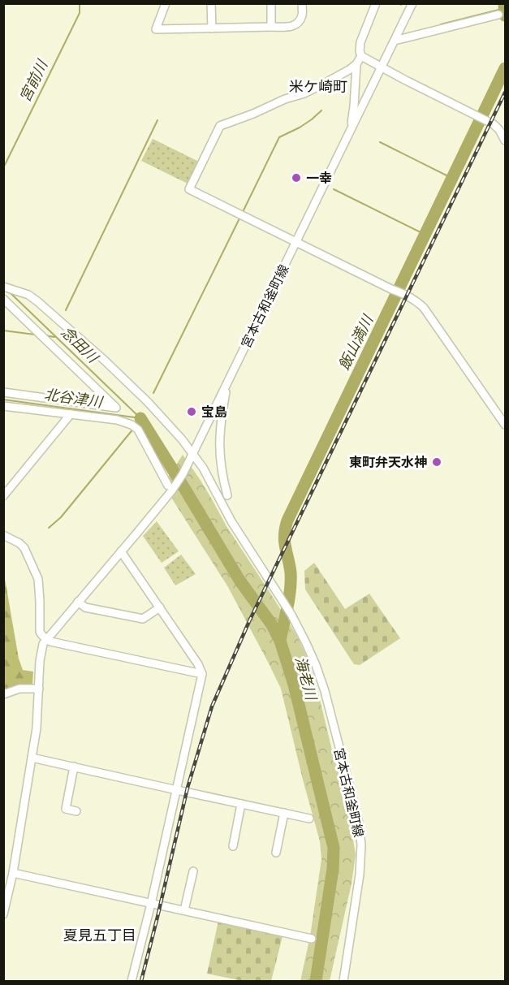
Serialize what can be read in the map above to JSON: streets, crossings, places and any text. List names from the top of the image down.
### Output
{
  "streets": {
    "street": ["宮本古和釜町線"]
  },
  "districts": ["米ケ崎町", "夏見五丁目"],
  "water": [
    "宮前川",
    "飯山満川",
    "念田川",
    "北谷津川",
    "海老川"
  ],
  "places": ["一幸", "宝島", "東町弁天水神"]
}
